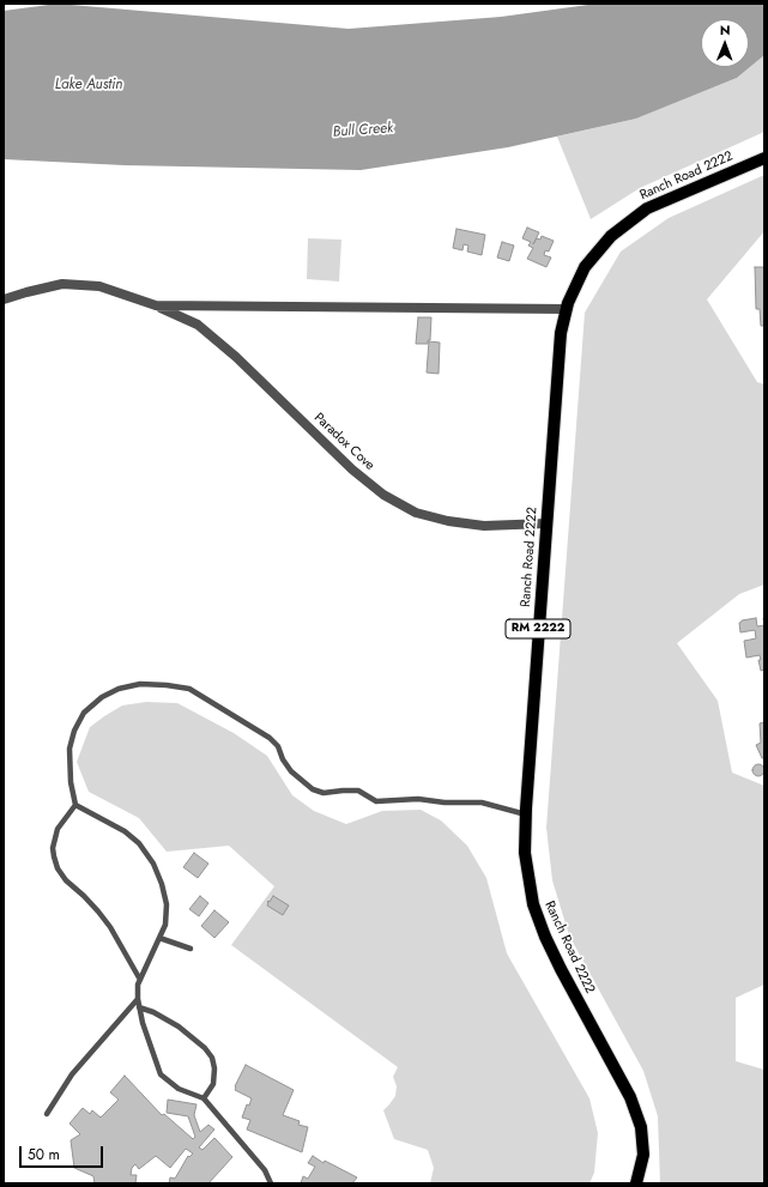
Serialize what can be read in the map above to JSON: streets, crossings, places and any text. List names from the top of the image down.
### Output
{
  "streets": {
    "main road": ["Ranch Road 2222", "RM 2222"],
    "street": ["Paradox Cove"]
  },
  "crossings": [
    ["Ranch Road 2222", "Paradox Cove"]
  ],
  "water": ["Lake Austin", "Bull Creek"],
  "scale_bar": "50 m",
  "north": "top"
}
